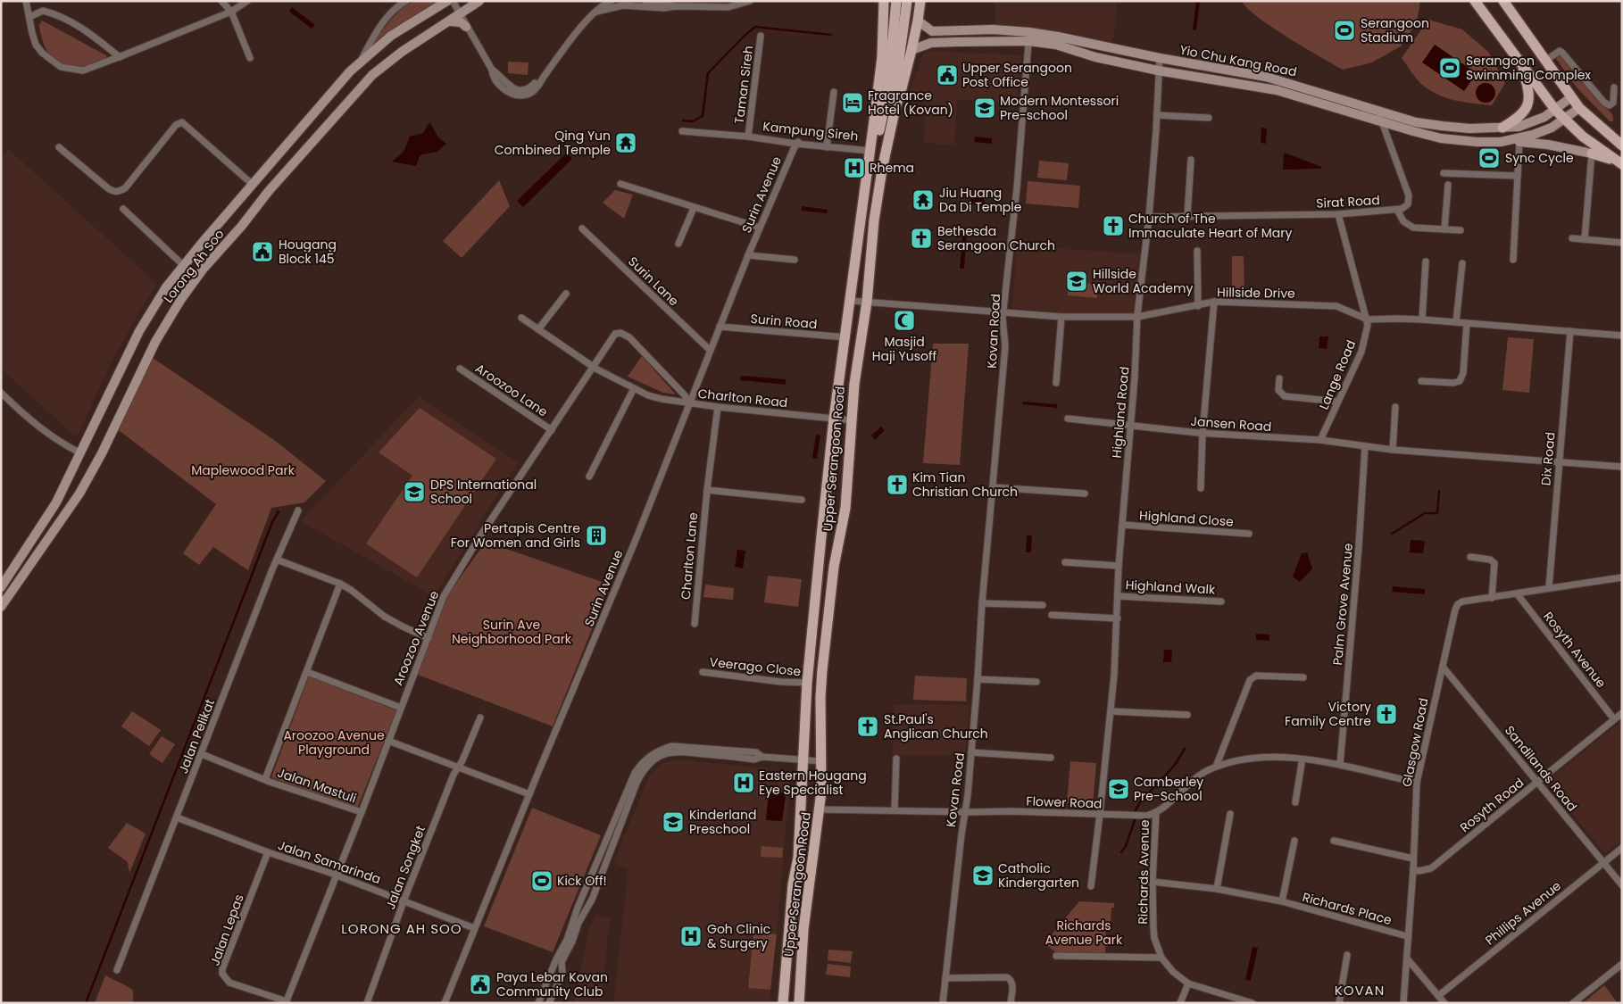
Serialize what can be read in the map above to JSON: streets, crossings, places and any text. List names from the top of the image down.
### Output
{
  "streets": {
    "main road": ["Yio Chu Kang Road", "Lorong Ah Soo", "Upper Serangoon Road"],
    "street": [
      "Taman Sireh",
      "Kampung Sireh",
      "Surin Avenue",
      "Sirat Road",
      "Surin Lane",
      "Hillside Drive",
      "Surin Road",
      "Kovan Road",
      "Lange Road",
      "Aroozoo Lane",
      "Charlton Road",
      "Highland Road",
      "Jansen Road",
      "Dix Road",
      "Highland Close",
      "Charlton Lane",
      "Highland Walk",
      "Palm Grove Avenue",
      "Aroozoo Avenue",
      "Rosyth Avenue",
      "Veerago Close",
      "Jalan Pelikat",
      "Glasgow Road",
      "Sandilands Road",
      "Jalan Mastuli",
      "Flower Road",
      "Rosyth Road",
      "Jalan Samarinda",
      "Jalan Songket",
      "Richards Avenue",
      "Richards Place",
      "Phillips Avenue",
      "Jalan Lepas"
    ]
  },
  "crossings": [
    ["Yio Chu Kang Road", "Sirat Road"],
    ["Yio Chu Kang Road", "Kovan Road"],
    ["Yio Chu Kang Road", "Highland Road"],
    ["Yio Chu Kang Road", "Upper Serangoon Road"],
    ["Taman Sireh", "Kampung Sireh"],
    ["Kampung Sireh", "Surin Avenue"],
    ["Kampung Sireh", "Upper Serangoon Road"],
    ["Surin Avenue", "Surin Lane"],
    ["Surin Avenue", "Surin Road"],
    ["Surin Avenue", "Charlton Road"],
    ["Surin Avenue", "Aroozoo Avenue"],
    ["Surin Avenue", "Jalan Samarinda"],
    ["Sirat Road", "Lange Road"],
    ["Sirat Road", "Highland Road"],
    ["Hillside Drive", "Kovan Road"],
    ["Hillside Drive", "Lange Road"],
    ["Hillside Drive", "Highland Road"],
    ["Hillside Drive", "Upper Serangoon Road"],
    ["Hillside Drive", "Dix Road"],
    ["Surin Road", "Upper Serangoon Road"],
    ["Kovan Road", "Flower Road"],
    ["Lange Road", "Jansen Road"],
    ["Aroozoo Lane", "Aroozoo Avenue"],
    ["Charlton Road", "Upper Serangoon Road"],
    ["Charlton Road", "Charlton Lane"],
    ["Charlton Road", "Aroozoo Avenue"],
    ["Highland Road", "Jansen Road"],
    ["Highland Road", "Highland Close"],
    ["Highland Road", "Highland Walk"],
    ["Highland Road", "Flower Road"],
    ["Jansen Road", "Dix Road"],
    ["Jansen Road", "Palm Grove Avenue"],
    ["Upper Serangoon Road", "Veerago Close"],
    ["Upper Serangoon Road", "Flower Road"],
    ["Dix Road", "Glasgow Road"],
    ["Aroozoo Avenue", "Jalan Mastuli"],
    ["Aroozoo Avenue", "Jalan Samarinda"],
    ["Aroozoo Avenue", "Jalan Lepas"],
    ["Rosyth Avenue", "Glasgow Road"],
    ["Rosyth Avenue", "Rosyth Road"],
    ["Jalan Pelikat", "Jalan Mastuli"],
    ["Jalan Pelikat", "Jalan Samarinda"],
    ["Glasgow Road", "Sandilands Road"],
    ["Glasgow Road", "Rosyth Road"],
    ["Glasgow Road", "Richards Place"],
    ["Sandilands Road", "Rosyth Road"],
    ["Sandilands Road", "Phillips Avenue"],
    ["Flower Road", "Richards Avenue"],
    ["Jalan Samarinda", "Jalan Songket"],
    ["Jalan Samarinda", "Jalan Lepas"],
    ["Richards Avenue", "Richards Place"]
  ],
  "districts": ["LORONG AH SOO", "KOVAN"],
  "parks": [
    "Maplewood Park",
    "Surin Ave Neighborhood Park",
    "Aroozoo Avenue Playground",
    "Richards Avenue Park"
  ],
  "places": {
    "sports": [
      "Serangoon Stadium",
      "Serangoon Swimming Complex",
      "Sync Cycle",
      "Kick Off!"
    ],
    "public building": ["Upper Serangoon Post Office", "Hougang Block 145", "Paya Lebar Kovan Community Club"],
    "hotel": ["Fragrance Hotel (Kovan)"],
    "school or university": [
      "Modern Montessori Pre-school",
      "Hillside World Academy",
      "DPS International School",
      "Camberley Pre-School",
      "Kinderland Preschool",
      "Catholic Kindergarten"
    ],
    "temple": ["Qing Yun Combined Temple", "Jiu Huang Da Di Temple"],
    "hospital": ["Rhema", "Eastern Hougang Eye Specialist", "Goh Clinic & Surgery"],
    "church": [
      "Church of The Immaculate Heart of Mary",
      "Bethesda Serangoon Church",
      "Kim Tian Christian Church",
      "Victory Family Centre",
      "St.Paul's Anglican Church"
    ],
    "mosque": ["Masjid Haji Yusoff"],
    "building": ["Pertapis Centre For Women and Girls"]
  }
}
